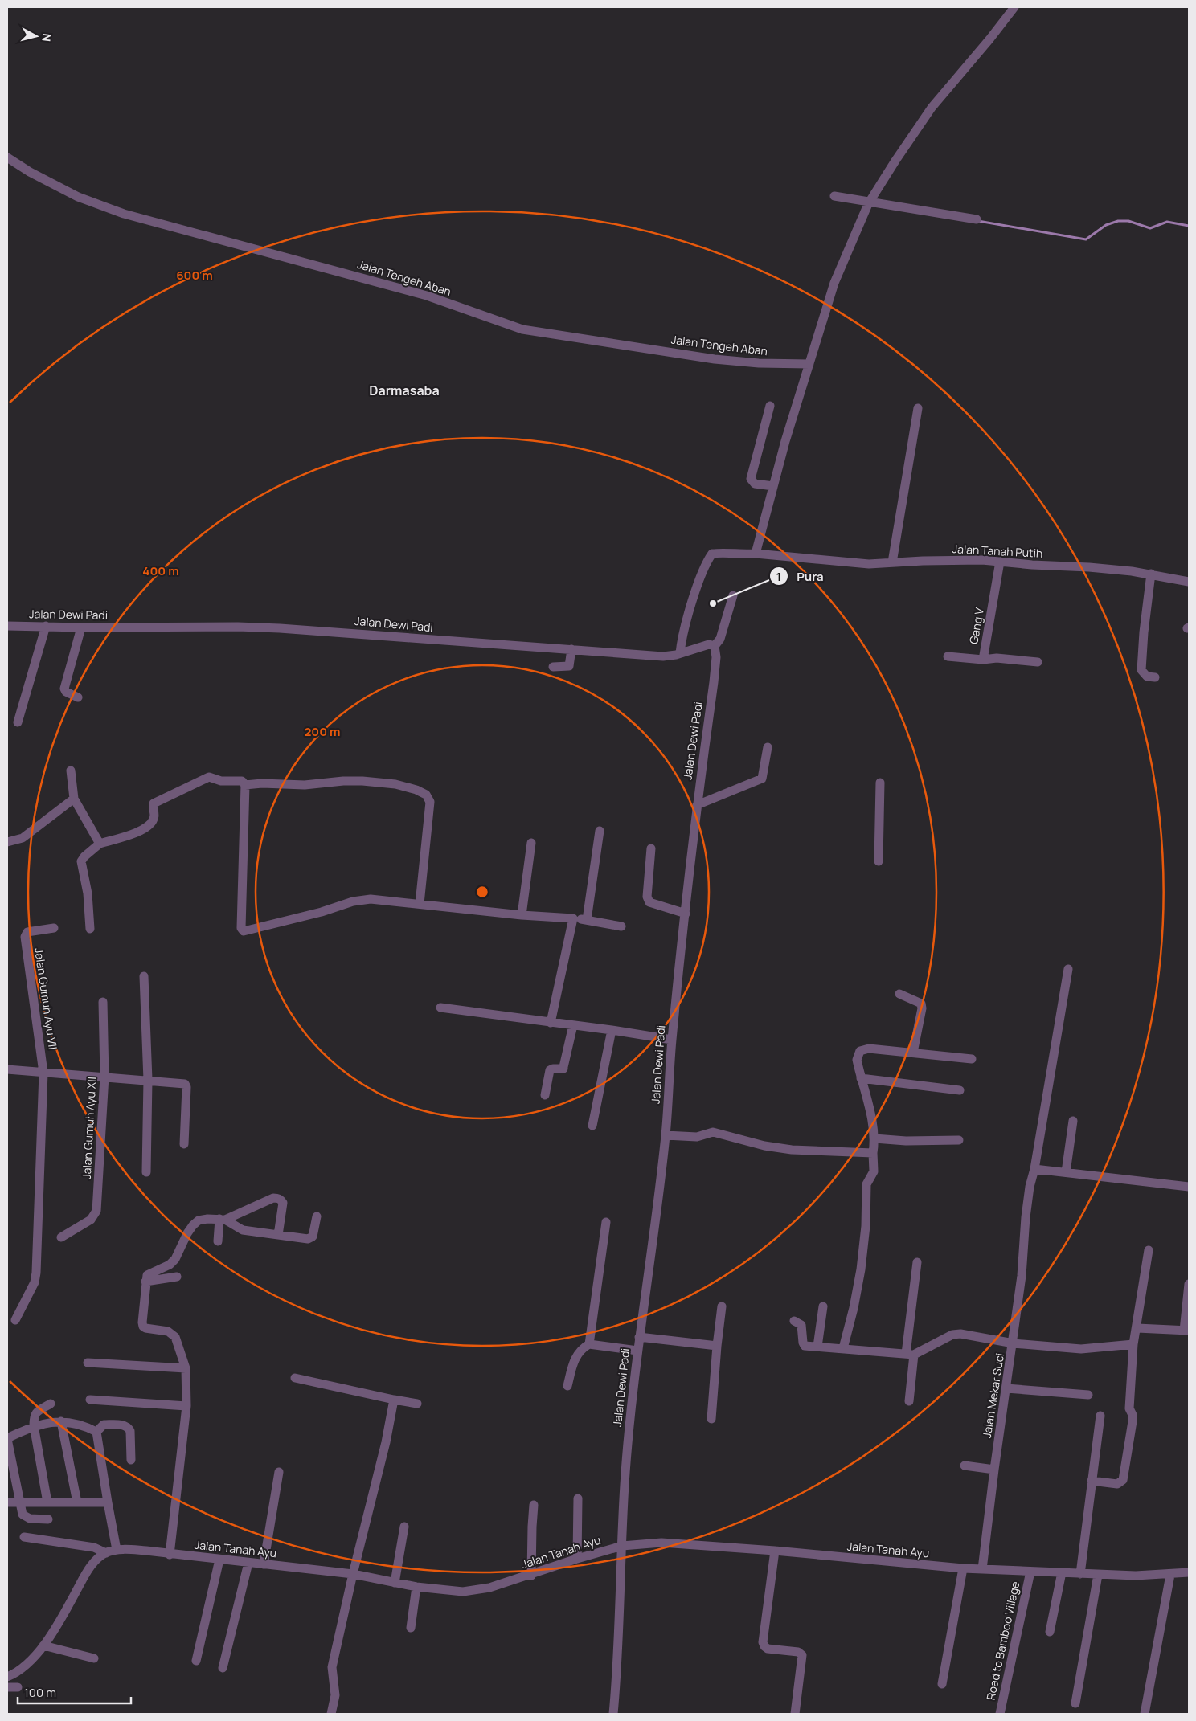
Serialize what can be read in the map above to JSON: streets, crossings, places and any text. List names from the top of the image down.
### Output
{
  "streets": {
    "street": [
      "Jalan Tengeh Aban",
      "Jalan Tanah Putih",
      "Jalan Dewi Padi",
      "Gang V",
      "Jalan Gumuh Ayu VII",
      "Jalan Gumuh Ayu XII",
      "Jalan Mekar Suci",
      "Jalan Tanah Ayu",
      "Road to Bamboo Village"
    ]
  },
  "crossings": [
    ["Jalan Tanah Putih", "Jalan Dewi Padi"],
    ["Jalan Tanah Putih", "Gang V"],
    ["Jalan Dewi Padi", "Jalan Tanah Ayu"],
    ["Jalan Mekar Suci", "Jalan Tanah Ayu"],
    ["Jalan Tanah Ayu", "Road to Bamboo Village"]
  ],
  "districts": ["Darmasaba"],
  "places": ["Pura"],
  "scale_bar": "100 m",
  "north": "right",
  "rings": ["600 m", "400 m", "200 m"]
}
